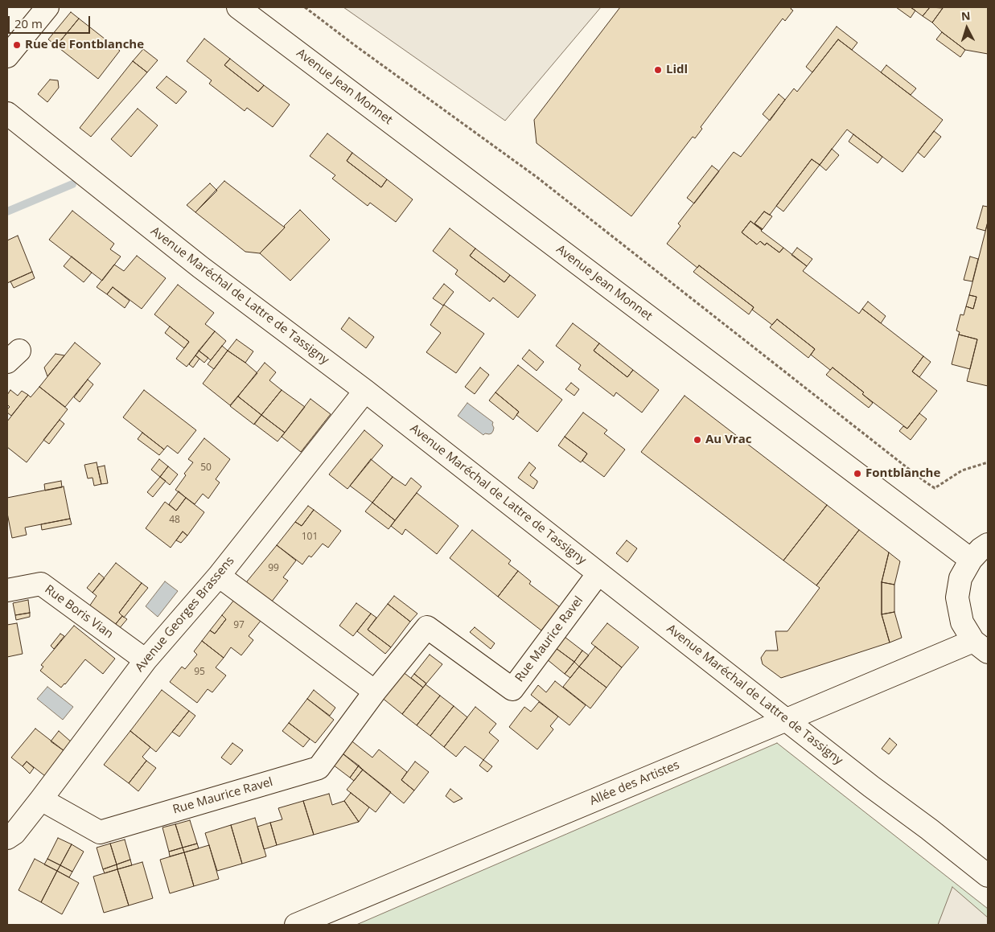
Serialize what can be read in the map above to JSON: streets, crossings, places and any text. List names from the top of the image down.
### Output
{
  "streets": {
    "street": [
      "Avenue Jean Monnet",
      "Avenue Maréchal de Lattre de Tassigny",
      "Rue Boris Vian",
      "Avenue Georges Brassens",
      "Rue Maurice Ravel",
      "Allée des Artistes"
    ]
  },
  "crossings": [
    ["Avenue Maréchal de Lattre de Tassigny", "Avenue Georges Brassens"],
    ["Avenue Maréchal de Lattre de Tassigny", "Rue Maurice Ravel"],
    ["Avenue Maréchal de Lattre de Tassigny", "Allée des Artistes"],
    ["Rue Boris Vian", "Avenue Georges Brassens"],
    ["Avenue Georges Brassens", "Rue Maurice Ravel"]
  ],
  "places": [
    "Rue de Fontblanche",
    "Lidl",
    "Au Vrac",
    "Fontblanche"
  ],
  "house_numbers": [
    "50",
    "48",
    "101",
    "99",
    "97",
    "95"
  ],
  "scale_bar": "20 m",
  "north": "top"
}
